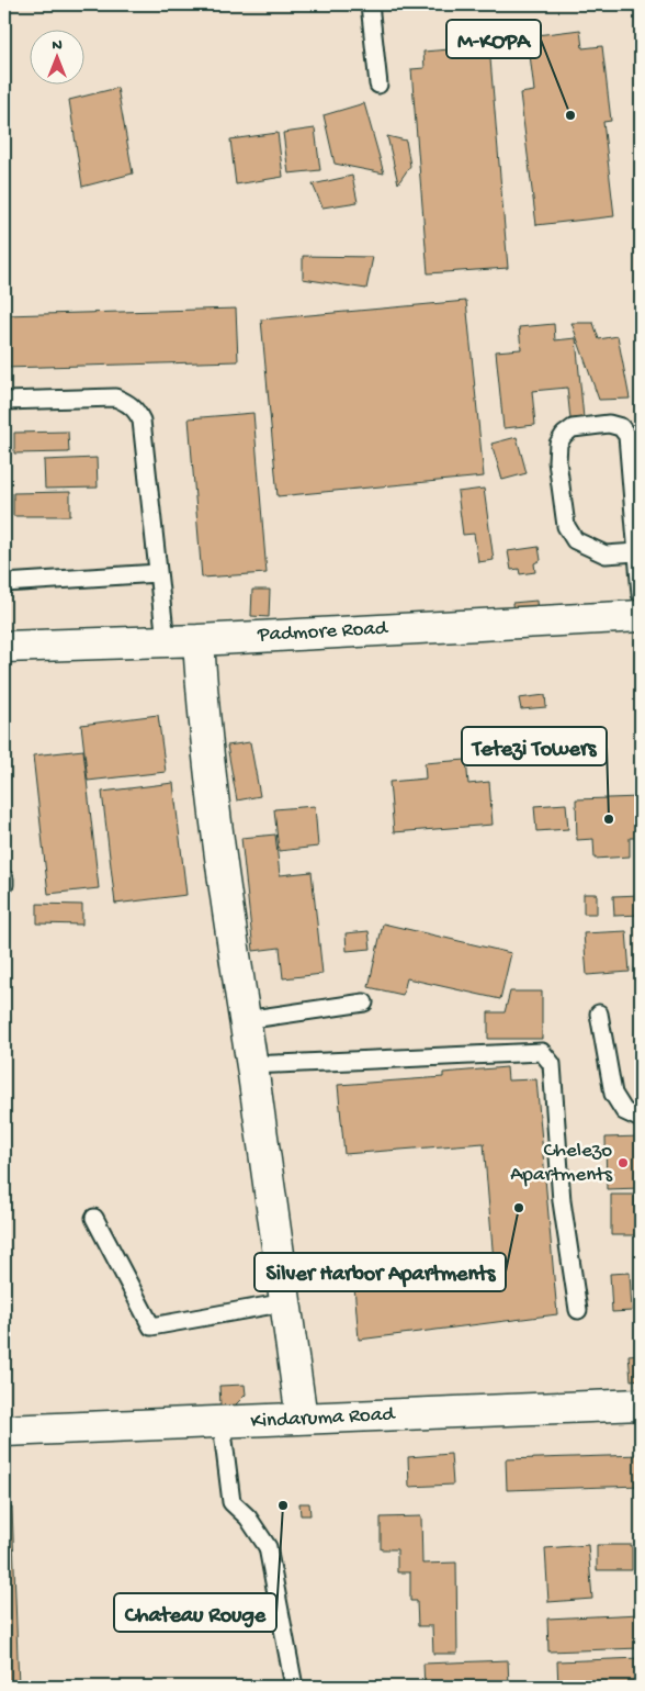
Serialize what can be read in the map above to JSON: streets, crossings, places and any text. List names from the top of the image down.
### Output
{
  "streets": {
    "street": ["Padmore Road", "Kindaruma Road"]
  },
  "places": [
    "M-KOPA",
    "Tetezi Towers",
    "Chelezo Apartments",
    "Silver Harbor Apartments",
    "Chateau Rouge"
  ],
  "north": "top"
}
